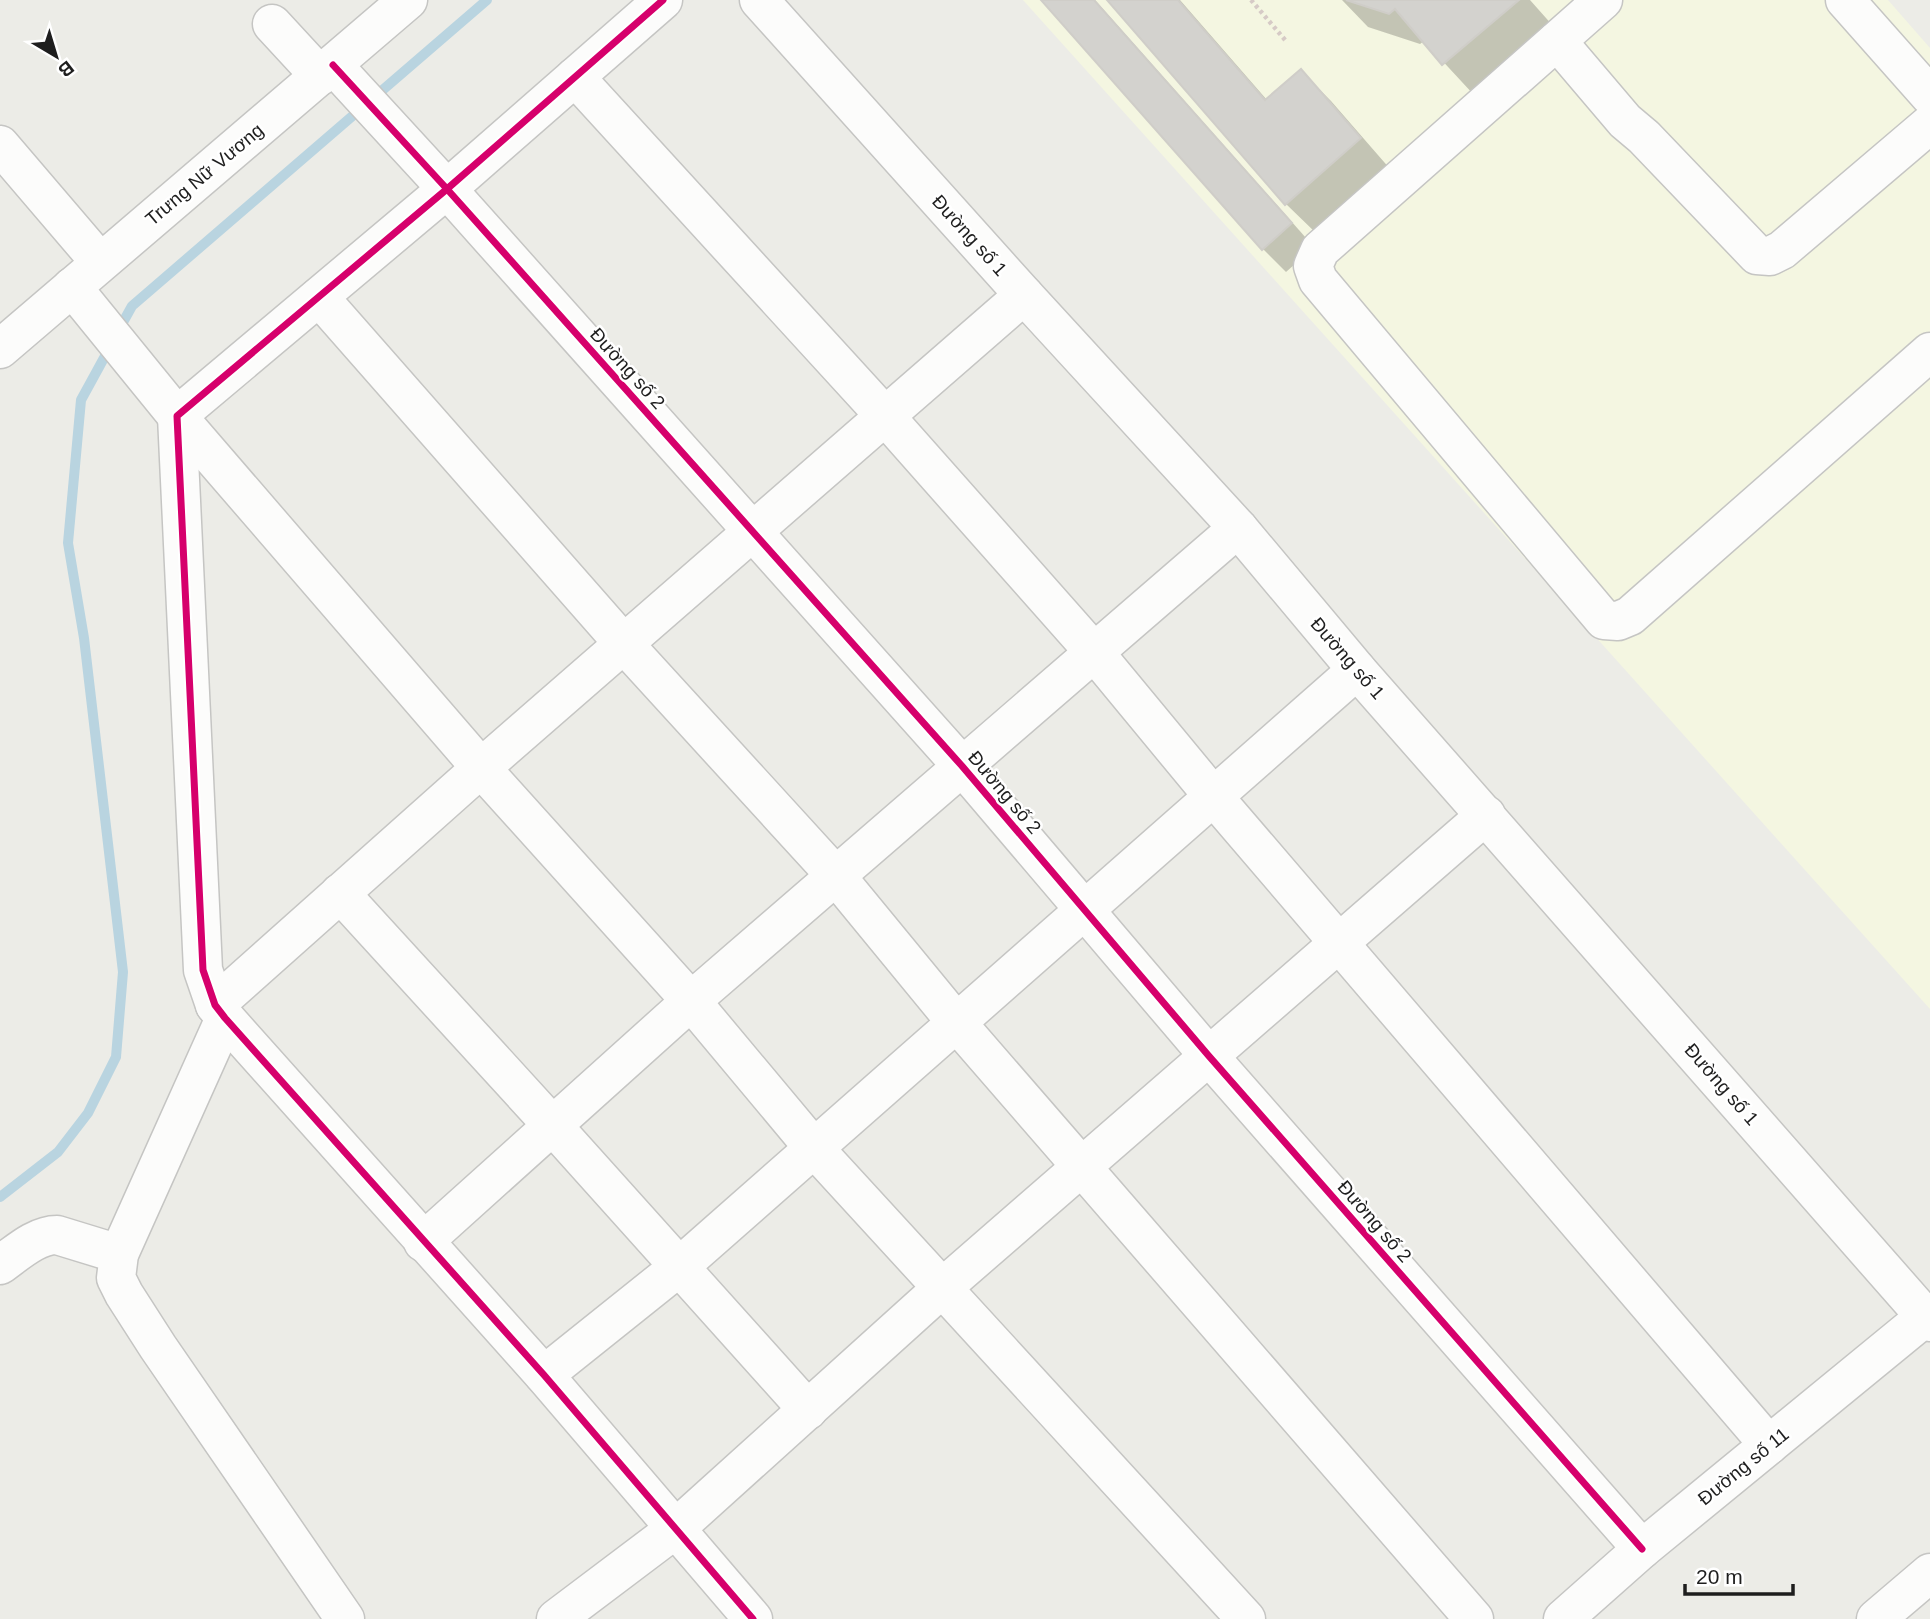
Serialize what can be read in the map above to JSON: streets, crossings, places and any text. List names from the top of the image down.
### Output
{
  "streets": {
    "street": [
      "Trưng Nữ Vương",
      "Đường số 1",
      "Đường số 2",
      "Đường số 11"
    ]
  },
  "crossings": [
    ["Trưng Nữ Vương", "Đường số 2"],
    ["Đường số 1", "Đường số 11"],
    ["Đường số 2", "Đường số 11"]
  ],
  "scale_bar": "20 m",
  "north": "bottom right"
}
